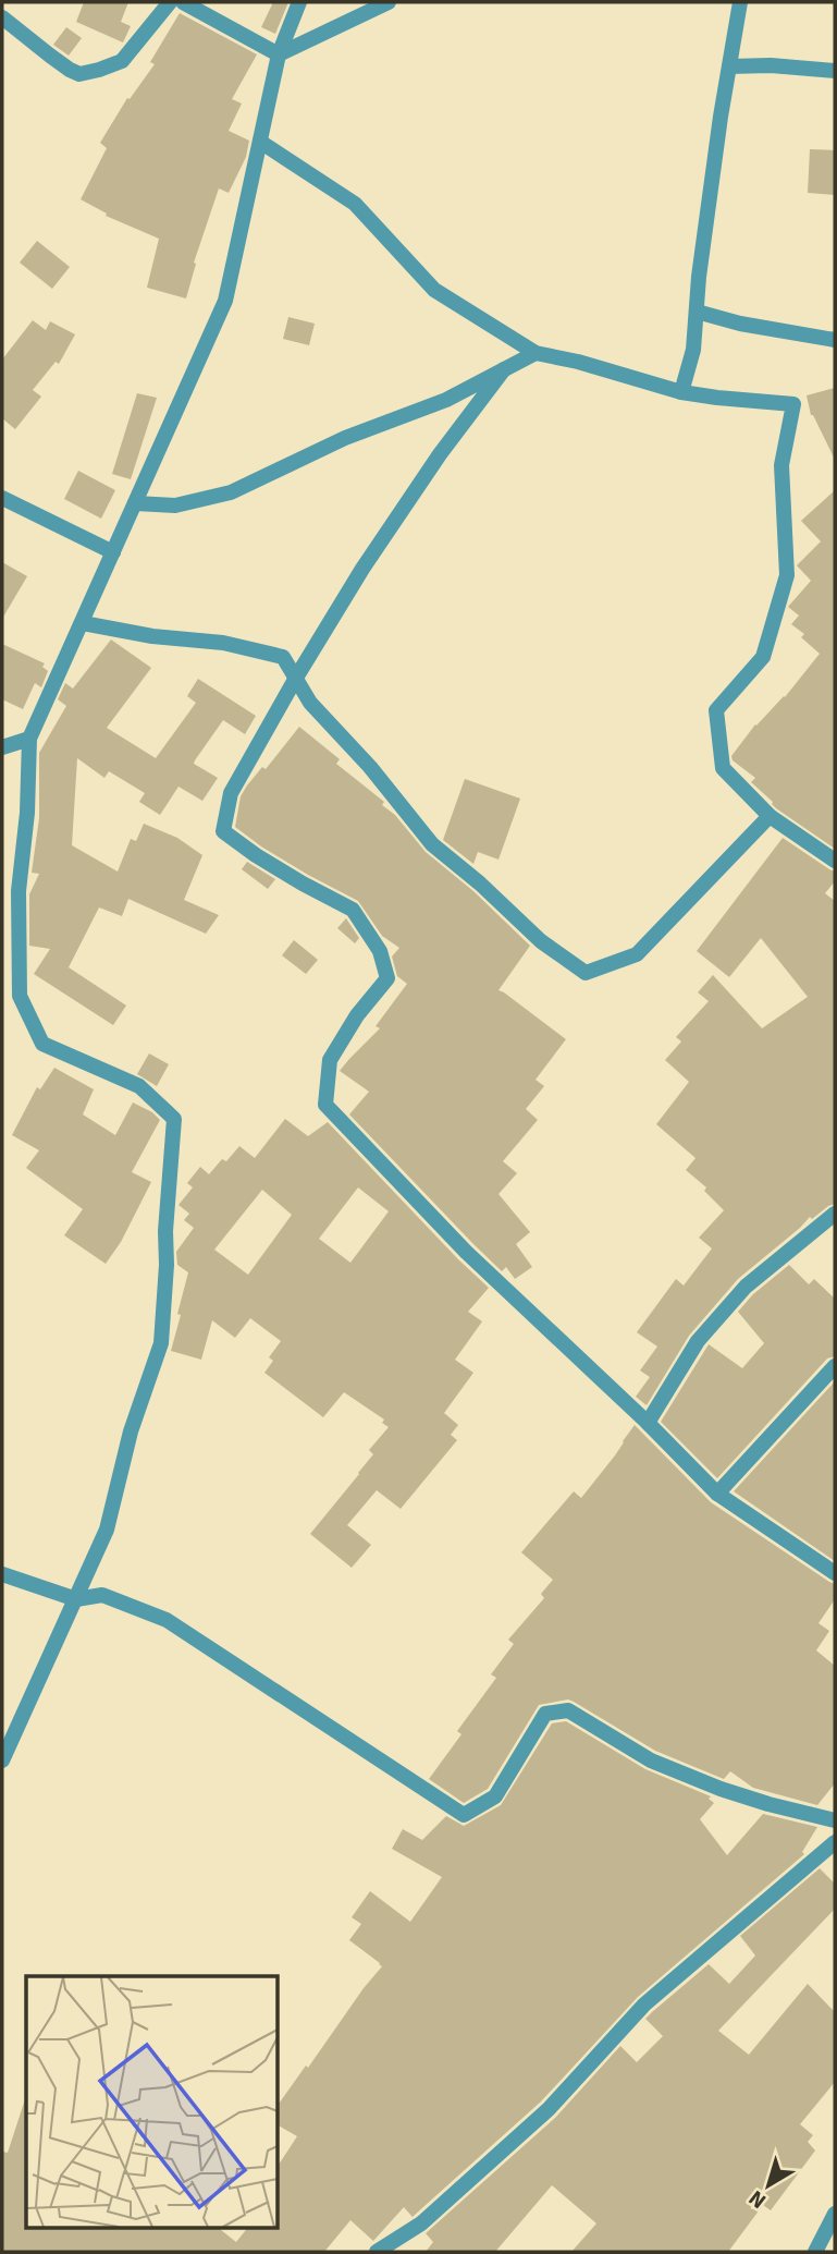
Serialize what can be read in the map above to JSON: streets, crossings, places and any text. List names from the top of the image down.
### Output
{
  "north": "bottom left"
}
